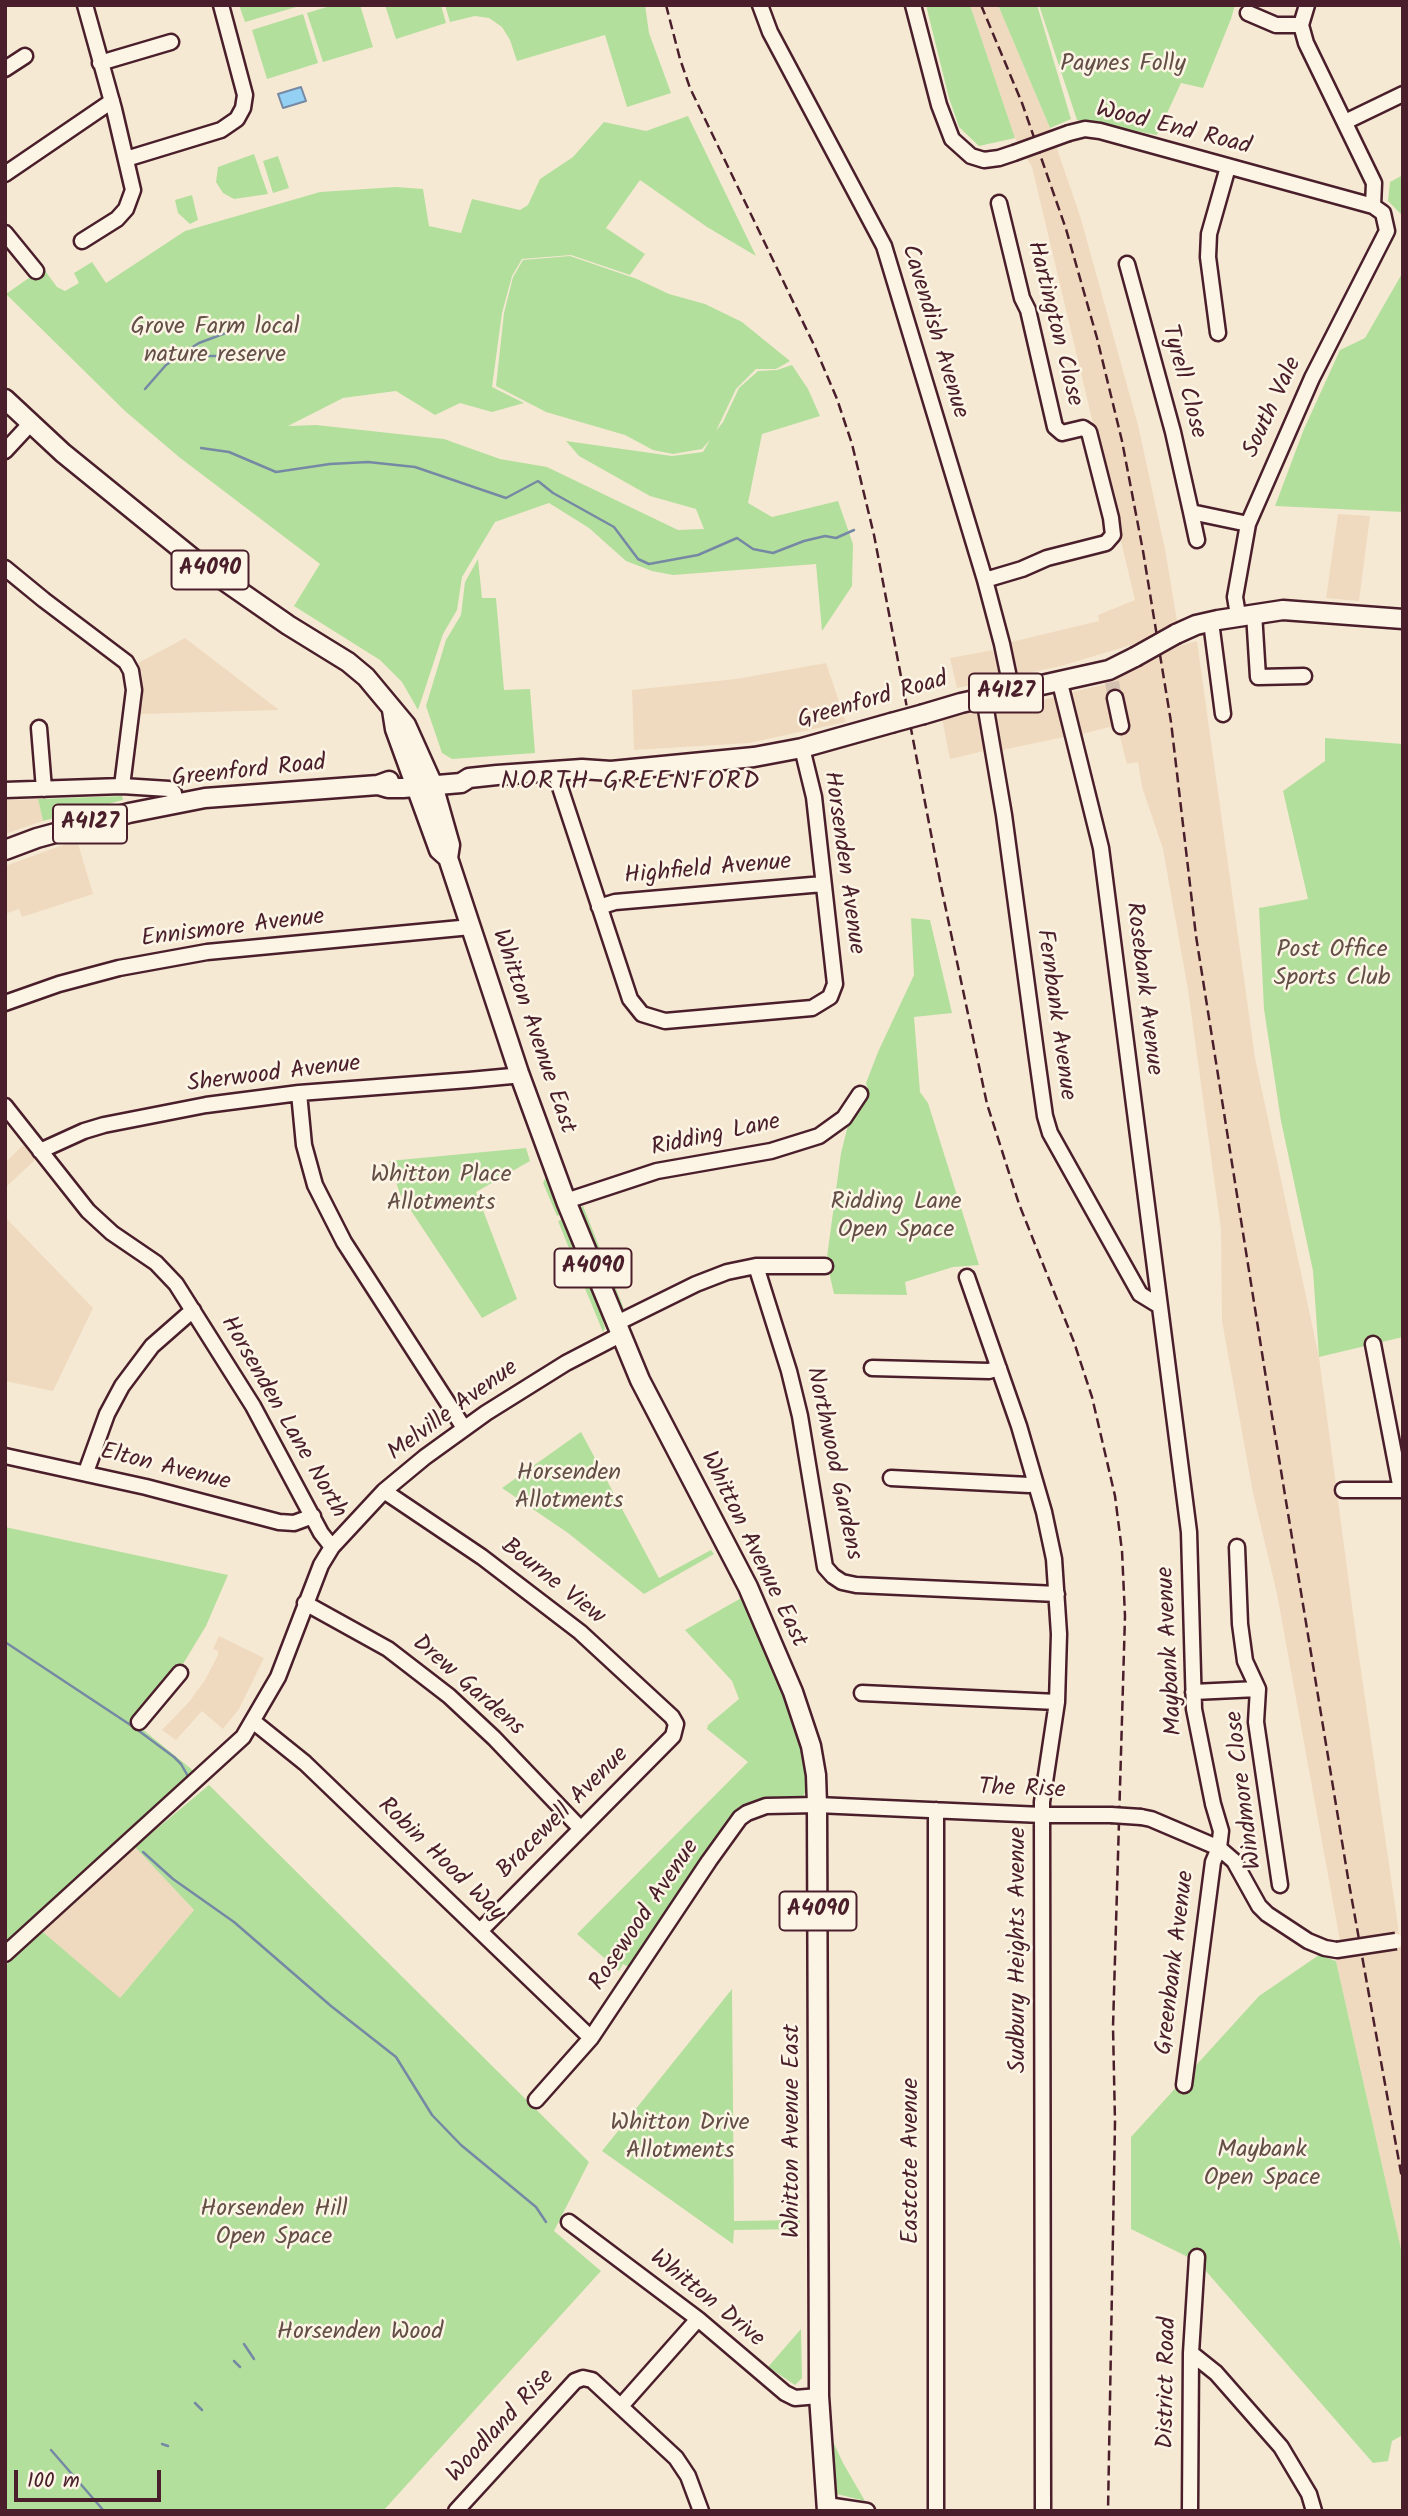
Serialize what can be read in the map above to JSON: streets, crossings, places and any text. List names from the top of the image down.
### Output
{
  "streets": {
    "main road": [
      "A4090",
      "A4127",
      "Greenford Road",
      "Whitton Avenue East"
    ],
    "street": [
      "Wood End Road",
      "Hartington Close",
      "Cavendish Avenue",
      "Tyrell Close",
      "South Vale",
      "Horsenden Avenue",
      "Highfield Avenue",
      "Ennismore Avenue",
      "Rosebank Avenue",
      "Fernbank Avenue",
      "Sherwood Avenue",
      "Ridding Lane",
      "Melville Avenue",
      "Horsenden Lane North",
      "Northwood Gardens",
      "Elton Avenue",
      "Bourne View",
      "Maybank Avenue",
      "Drew Gardens",
      "Windmore Close",
      "The Rise",
      "Bracewell Avenue",
      "Robin Hood Way",
      "Rosewood Avenue",
      "Sudbury Heights Avenue",
      "Greenbank Avenue",
      "Eastcote Avenue",
      "Whitton Drive",
      "District Road",
      "Woodland Rise"
    ]
  },
  "crossings": [
    ["Wood End Road", "South Vale"],
    ["Hartington Close", "Cavendish Avenue"],
    ["Cavendish Avenue", "Greenford Road"],
    ["South Vale", "Greenford Road"],
    ["A4090", "Greenford Road"],
    ["A4090", "Whitton Avenue East"],
    ["Greenford Road", "Horsenden Avenue"],
    ["Greenford Road", "Rosebank Avenue"],
    ["Greenford Road", "Fernbank Avenue"],
    ["Greenford Road", "Whitton Avenue East"],
    ["Horsenden Avenue", "Highfield Avenue"],
    ["Ennismore Avenue", "Whitton Avenue East"],
    ["Rosebank Avenue", "Fernbank Avenue"],
    ["Rosebank Avenue", "Maybank Avenue"],
    ["Fernbank Avenue", "Maybank Avenue"],
    ["Whitton Avenue East", "Sherwood Avenue"],
    ["Whitton Avenue East", "Ridding Lane"],
    ["Whitton Avenue East", "Melville Avenue"],
    ["Whitton Avenue East", "The Rise"],
    ["Whitton Avenue East", "Rosewood Avenue"],
    ["Whitton Avenue East", "Whitton Drive"],
    ["Sherwood Avenue", "Horsenden Lane North"],
    ["Melville Avenue", "Horsenden Lane North"],
    ["Melville Avenue", "Northwood Gardens"],
    ["Melville Avenue", "Bourne View"],
    ["Horsenden Lane North", "Elton Avenue"],
    ["Horsenden Lane North", "Drew Gardens"],
    ["Horsenden Lane North", "Robin Hood Way"],
    ["Northwood Gardens", "Sudbury Heights Avenue"],
    ["Bourne View", "Bracewell Avenue"],
    ["Maybank Avenue", "Windmore Close"],
    ["Maybank Avenue", "The Rise"],
    ["Maybank Avenue", "Greenbank Avenue"],
    ["Drew Gardens", "Bracewell Avenue"],
    ["The Rise", "Rosewood Avenue"],
    ["The Rise", "Sudbury Heights Avenue"],
    ["The Rise", "Greenbank Avenue"],
    ["The Rise", "Eastcote Avenue"],
    ["Bracewell Avenue", "Robin Hood Way"],
    ["Robin Hood Way", "Rosewood Avenue"]
  ],
  "districts": ["NORTH GREENFORD"],
  "parks": [
    "Paynes Folly",
    "Grove Farm local nature reserve",
    "Post Office Sports Club",
    "Whitton Place Allotments",
    "Ridding Lane Open Space",
    "Horsenden Allotments",
    "Whitton Drive Allotments",
    "Maybank Open Space",
    "Horsenden Hill Open Space",
    "Horsenden Wood"
  ],
  "scale_bar": "100 m"
}
